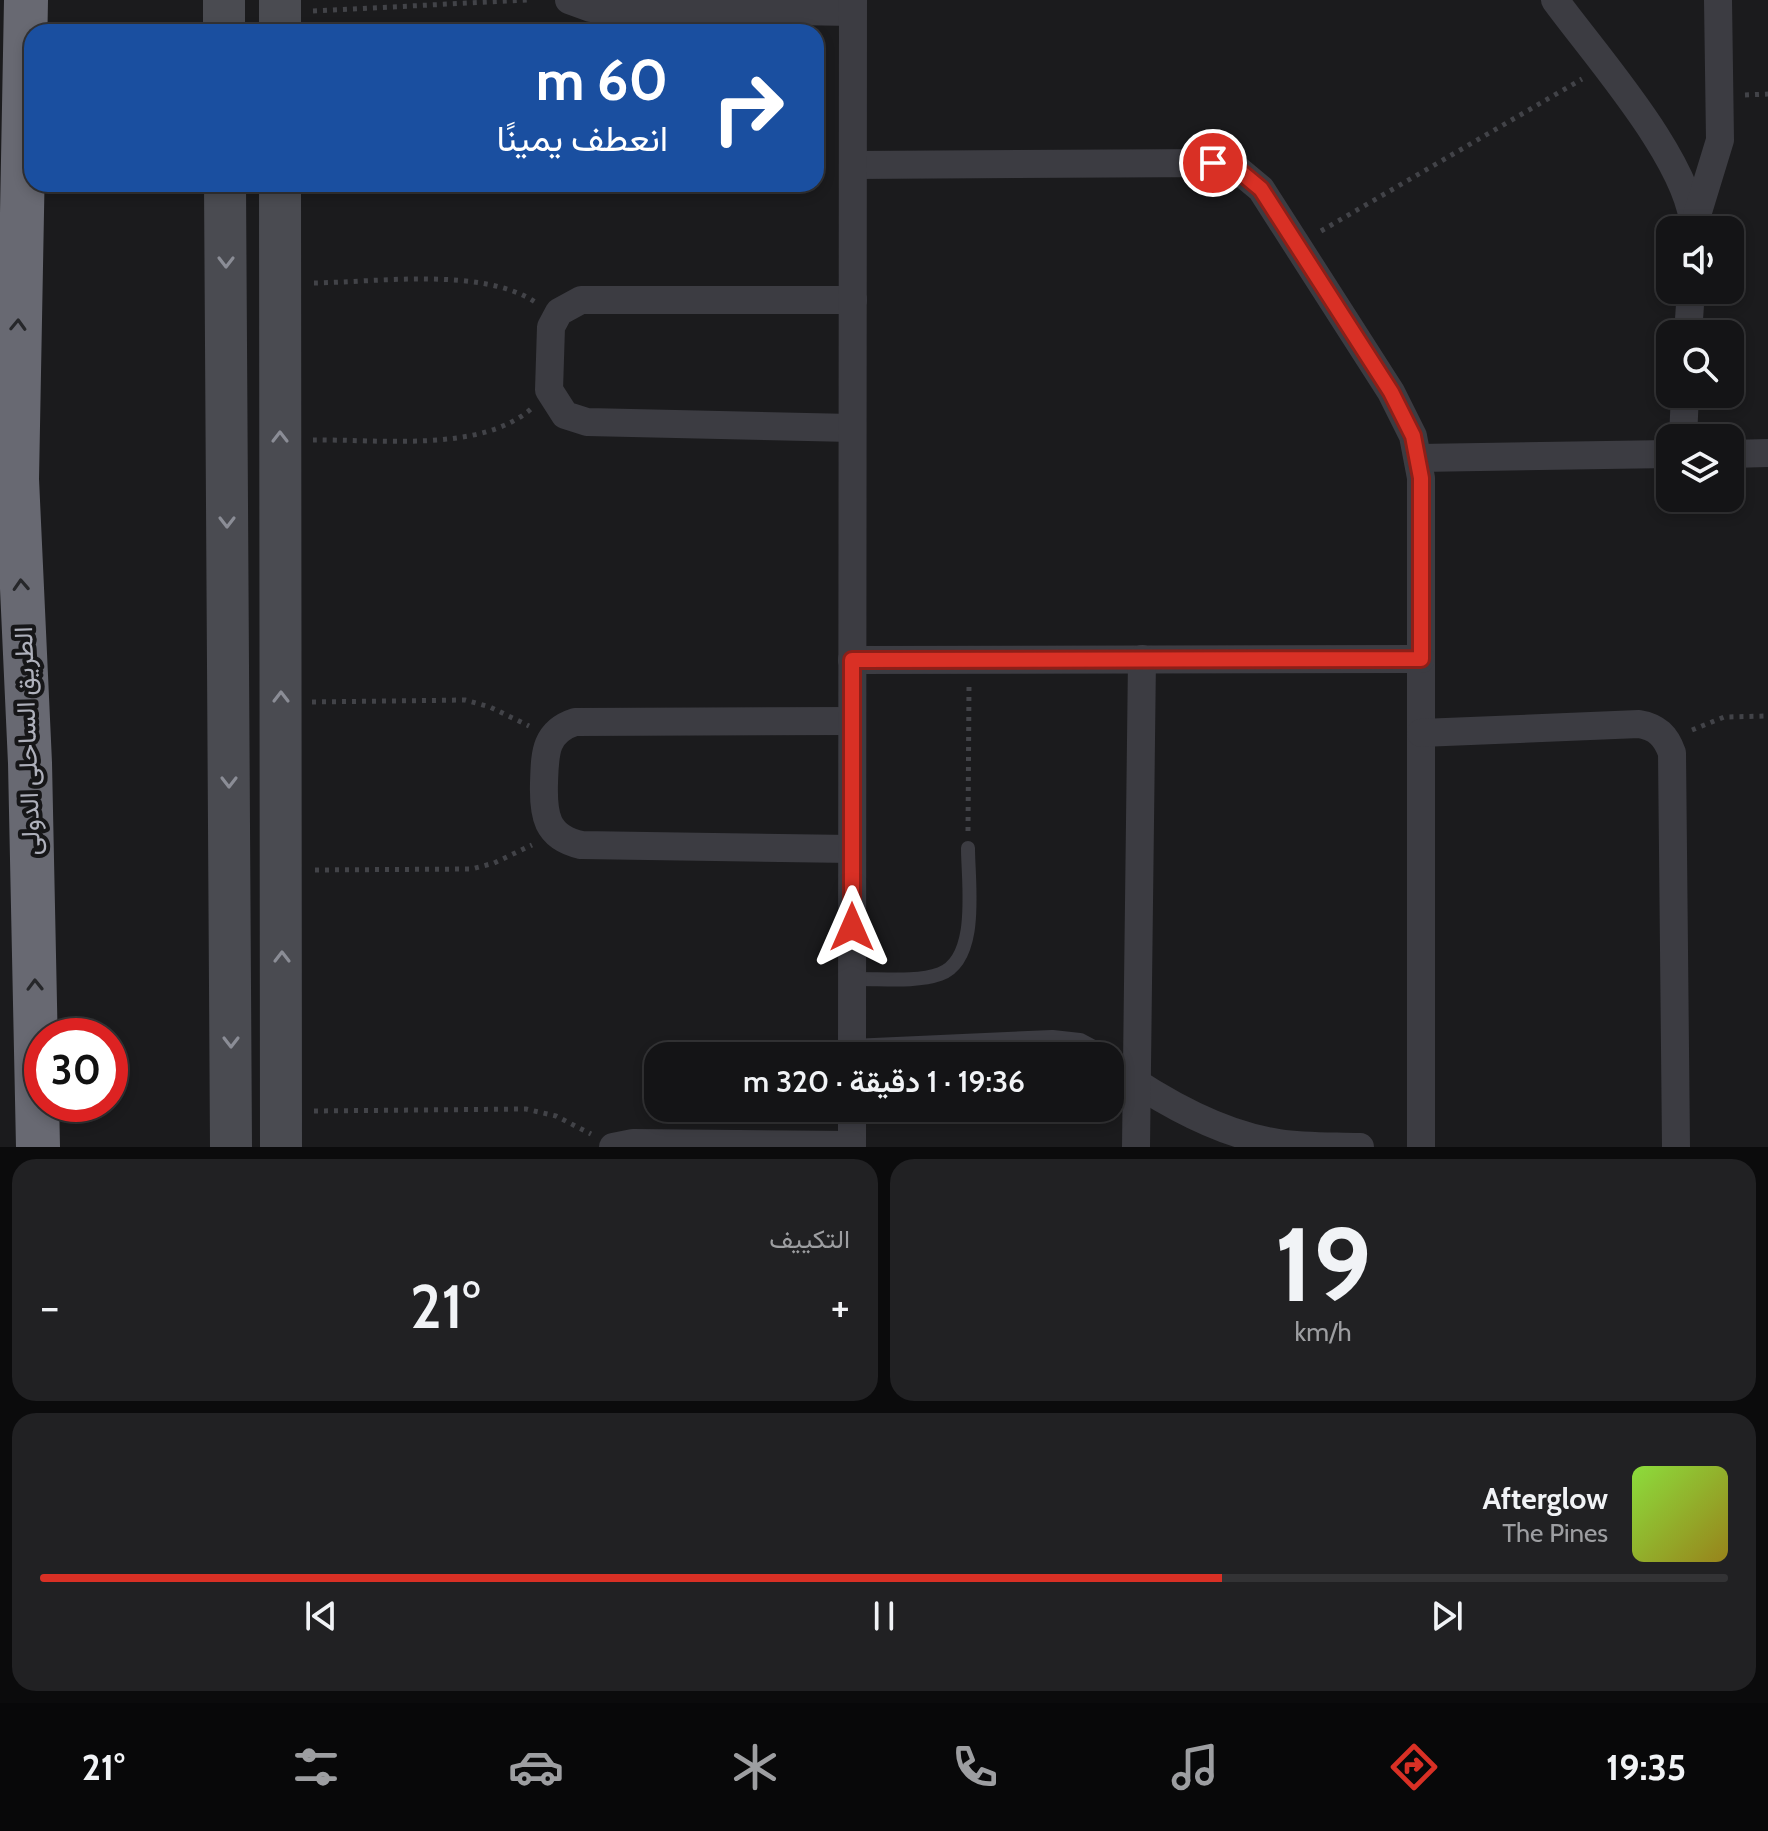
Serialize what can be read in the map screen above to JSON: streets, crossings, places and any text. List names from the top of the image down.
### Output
{
  "streets": {
    "highway": ["الطريق الساحلى الدولى"]
  },
  "one_way": ["الطريق الساحلى الدولى"],
  "page": {
    "turn": ["60 m", "انعطف يمينًا"],
    "limit": "30",
    "trip": "19:36 · 1 دقيقة · 320 m",
    "tile": [
      ["19", "km/h"],
      "التكييف"
    ],
    "heat": ["−", "21°", "+"],
    "song": ["Afterglow", "The Pines"],
    "tabs": ["19:35", "21°"]
  }
}
